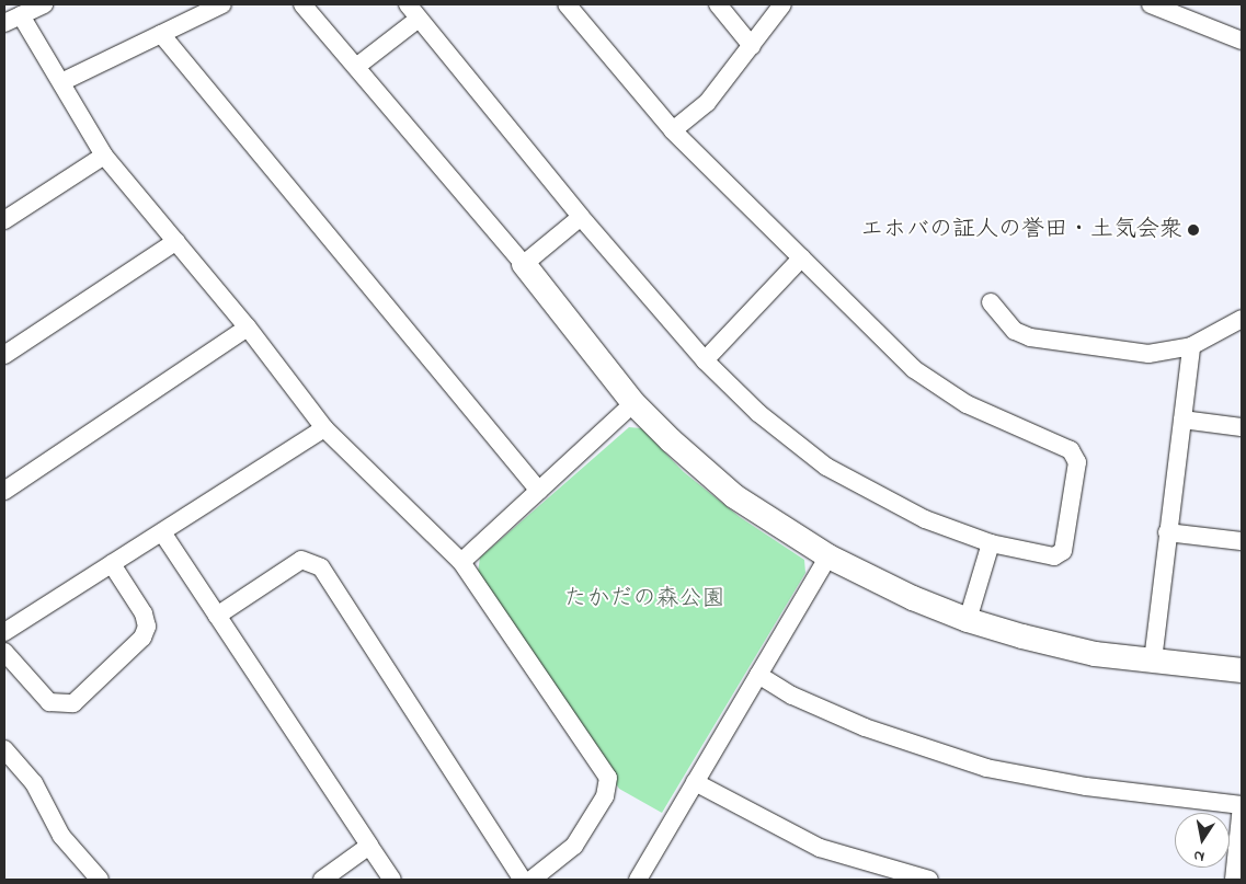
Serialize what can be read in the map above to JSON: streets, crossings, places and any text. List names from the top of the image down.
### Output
{
  "parks": ["たかだの森公園"],
  "places": ["エホバの証人の誉田・土気会衆"],
  "north": "bottom"
}
